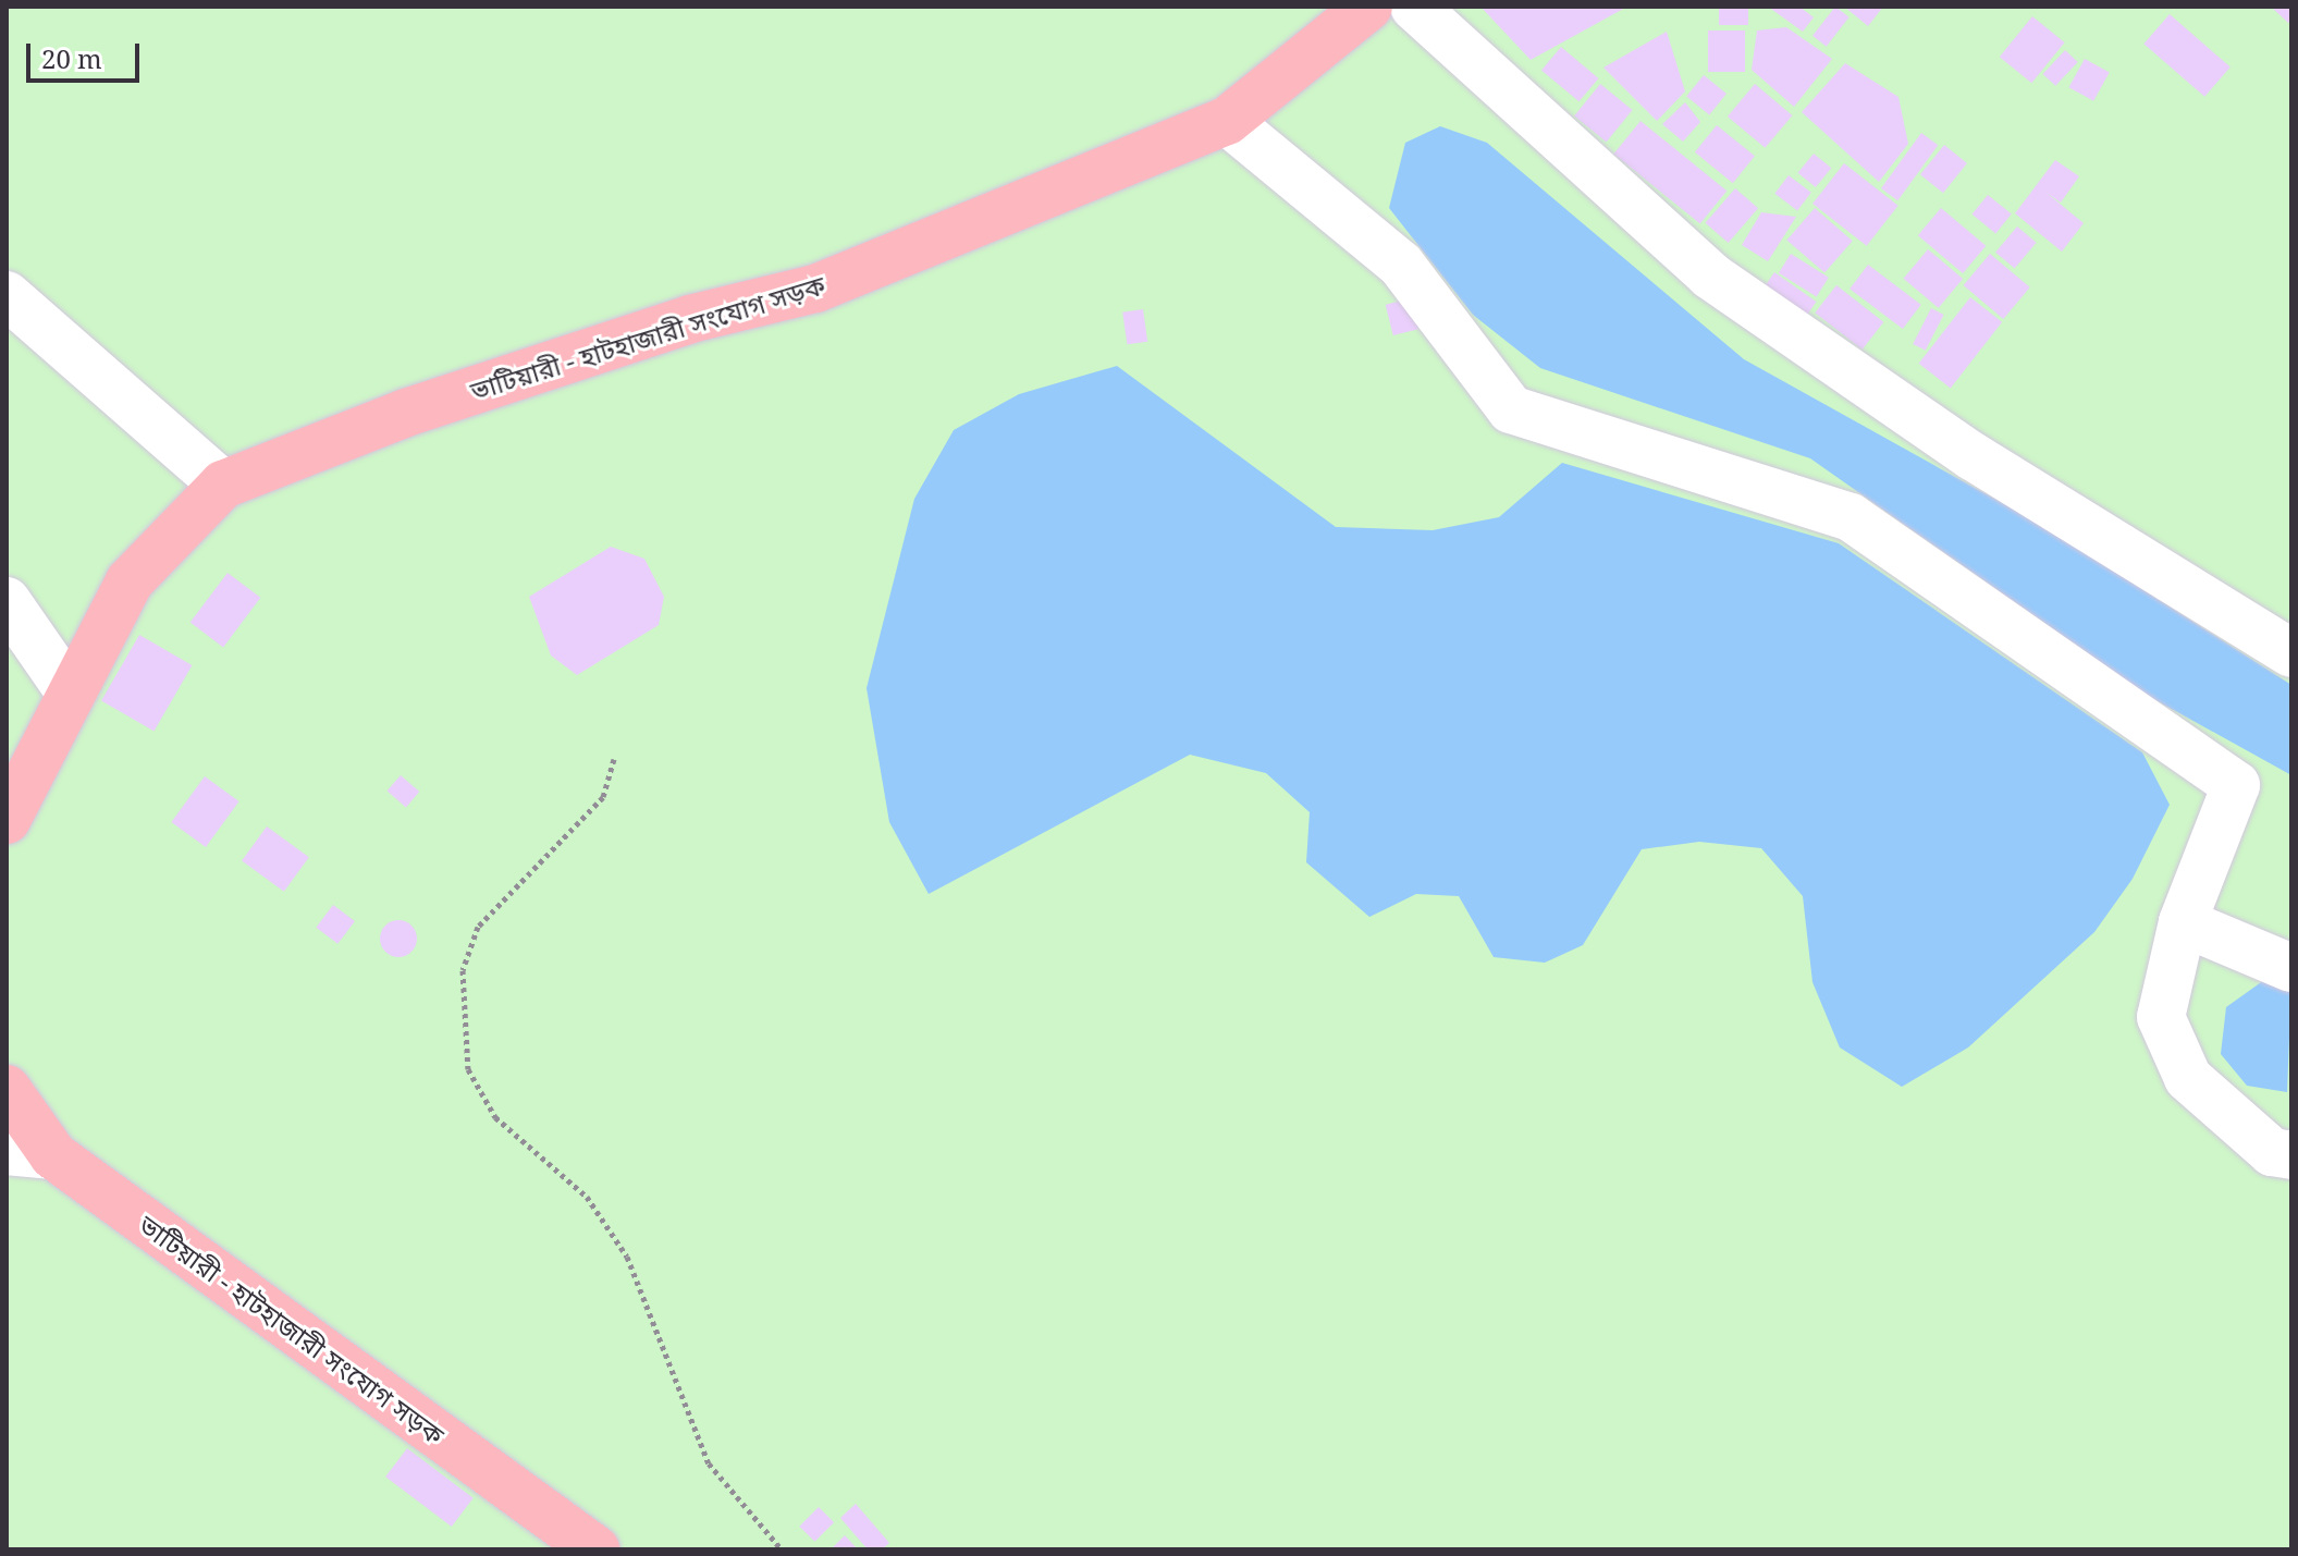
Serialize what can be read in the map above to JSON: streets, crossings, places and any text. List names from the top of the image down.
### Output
{
  "streets": {
    "main road": ["ভাটিয়ারী - হাটহাজারী সংযোগ সড়ক"]
  },
  "scale_bar": "20 m"
}
